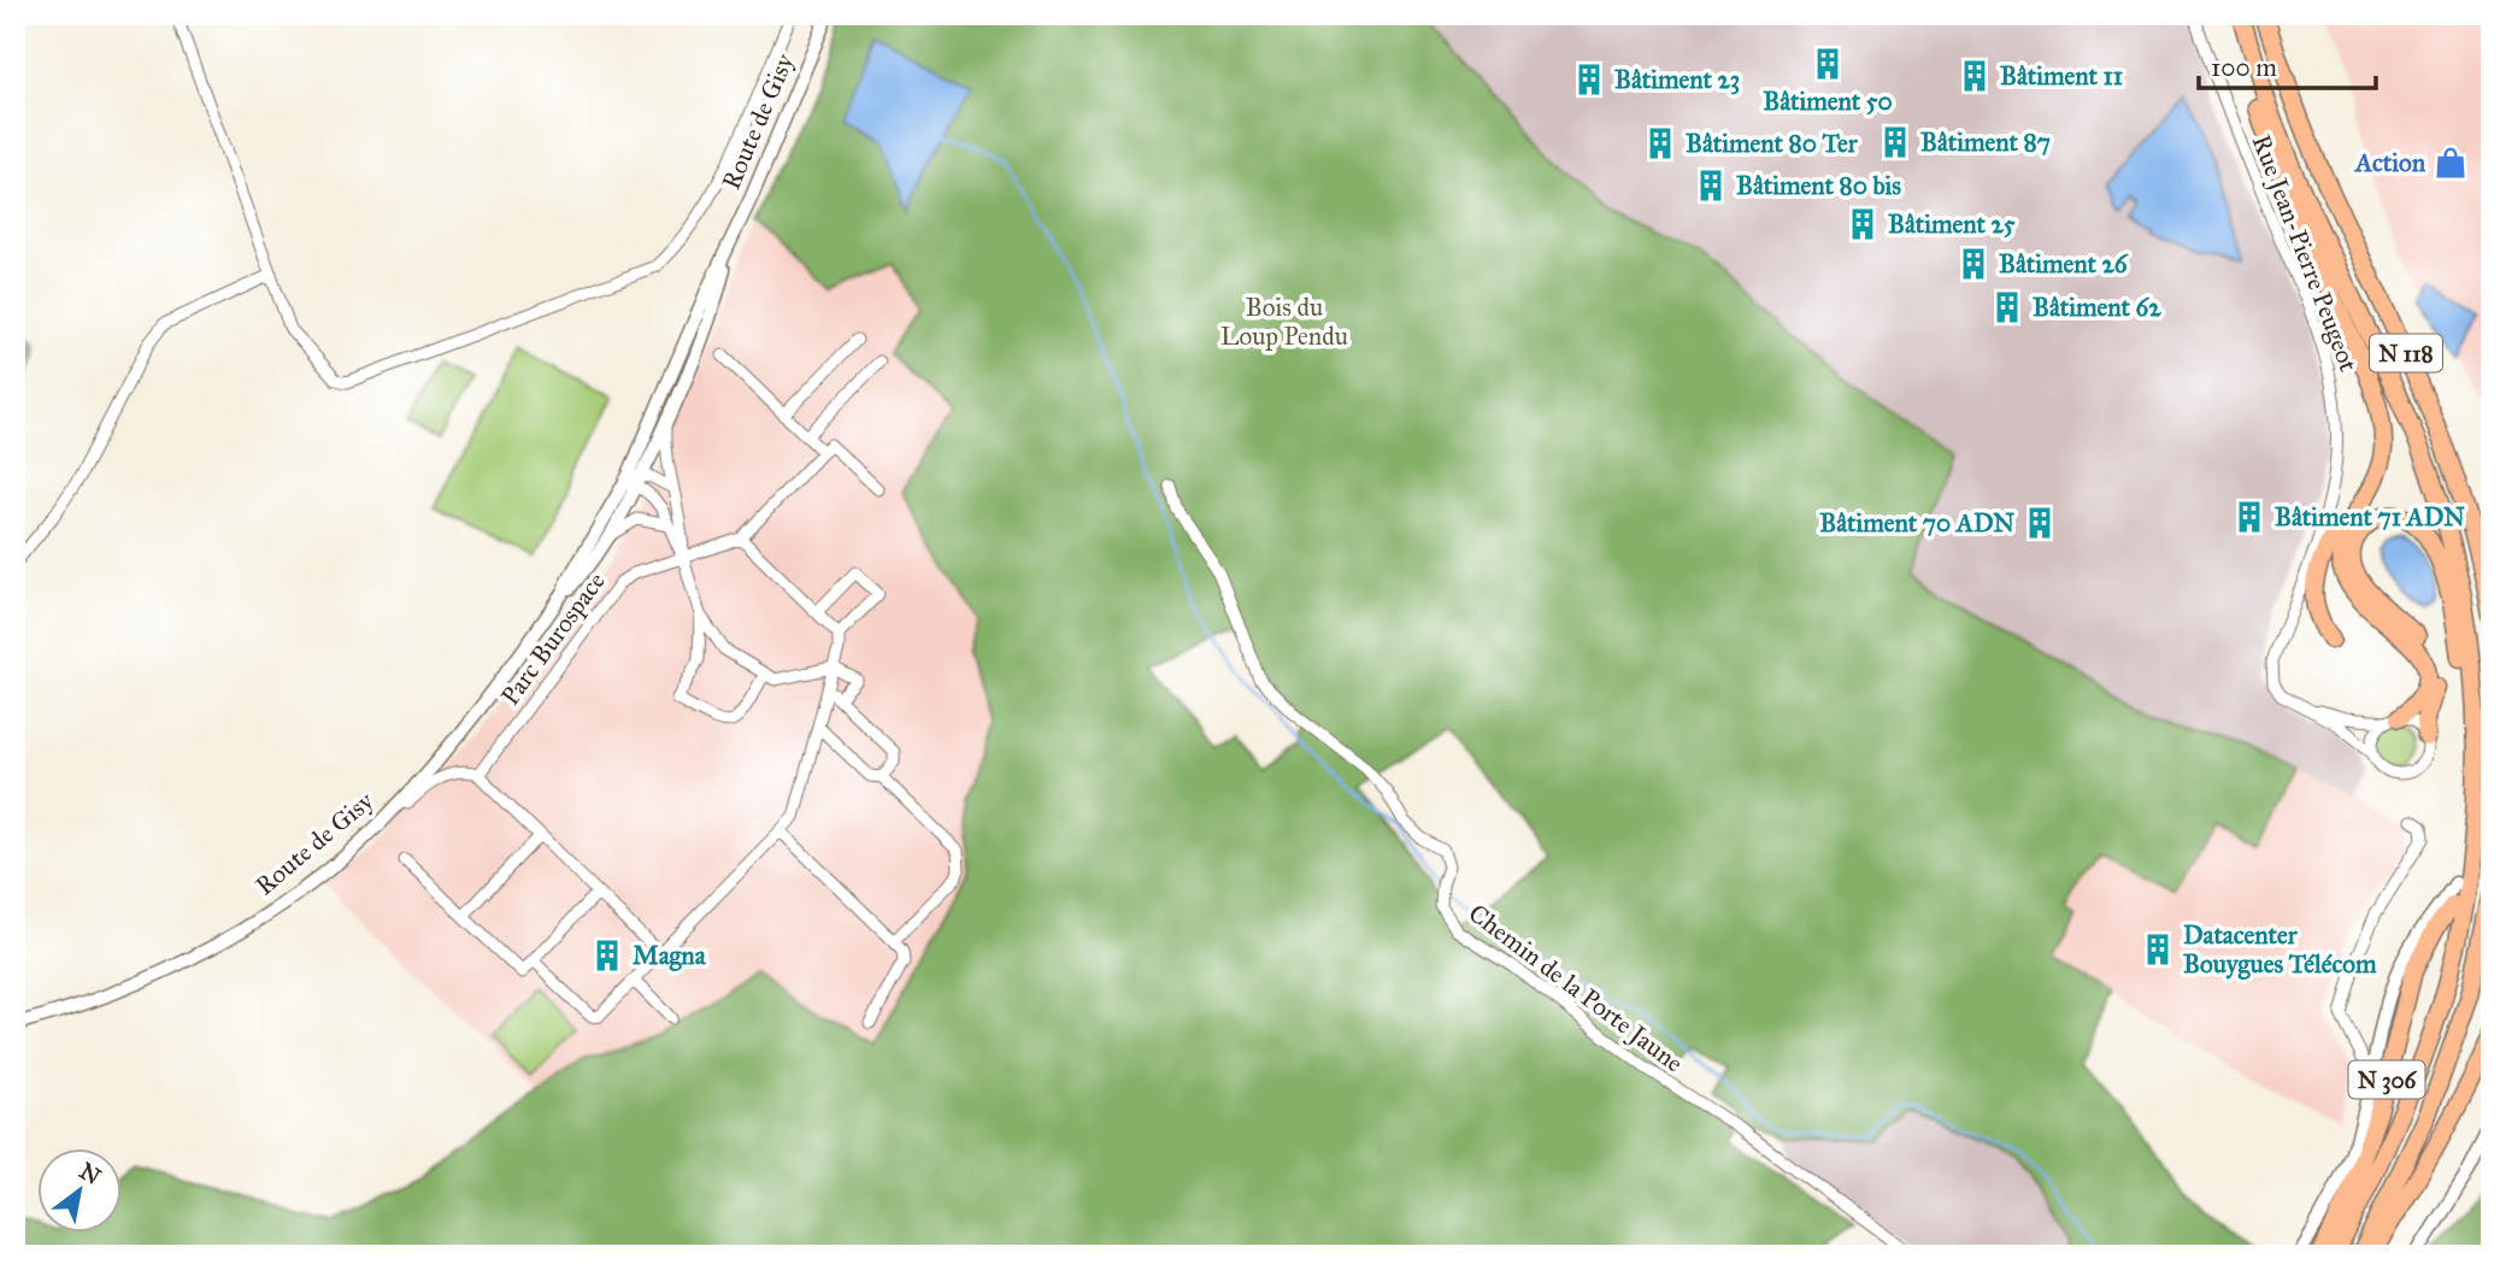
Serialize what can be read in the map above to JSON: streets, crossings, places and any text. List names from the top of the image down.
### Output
{
  "streets": {
    "highway": ["N 118", "N 306"],
    "street": [
      "Route de Gisy",
      "Rue Jean-Pierre Peugeot",
      "Parc Burospace",
      "Chemin de la Porte Jaune"
    ]
  },
  "crossings": [
    ["Route de Gisy", "Parc Burospace"]
  ],
  "parks": ["Bois du Loup Pendu"],
  "places": {
    "building": [
      "Bâtiment 50",
      "Bâtiment 11",
      "Bâtiment 23",
      "Bâtiment 87",
      "Bâtiment 80 Ter",
      "Bâtiment 80 bis",
      "Bâtiment 25",
      "Bâtiment 26",
      "Bâtiment 62",
      "Bâtiment 71 ADN",
      "Bâtiment 70 ADN",
      "Datacenter Bouygues Télécom",
      "Magna"
    ],
    "shop": ["Action"]
  },
  "scale_bar": "100 m",
  "north": "top right"
}
